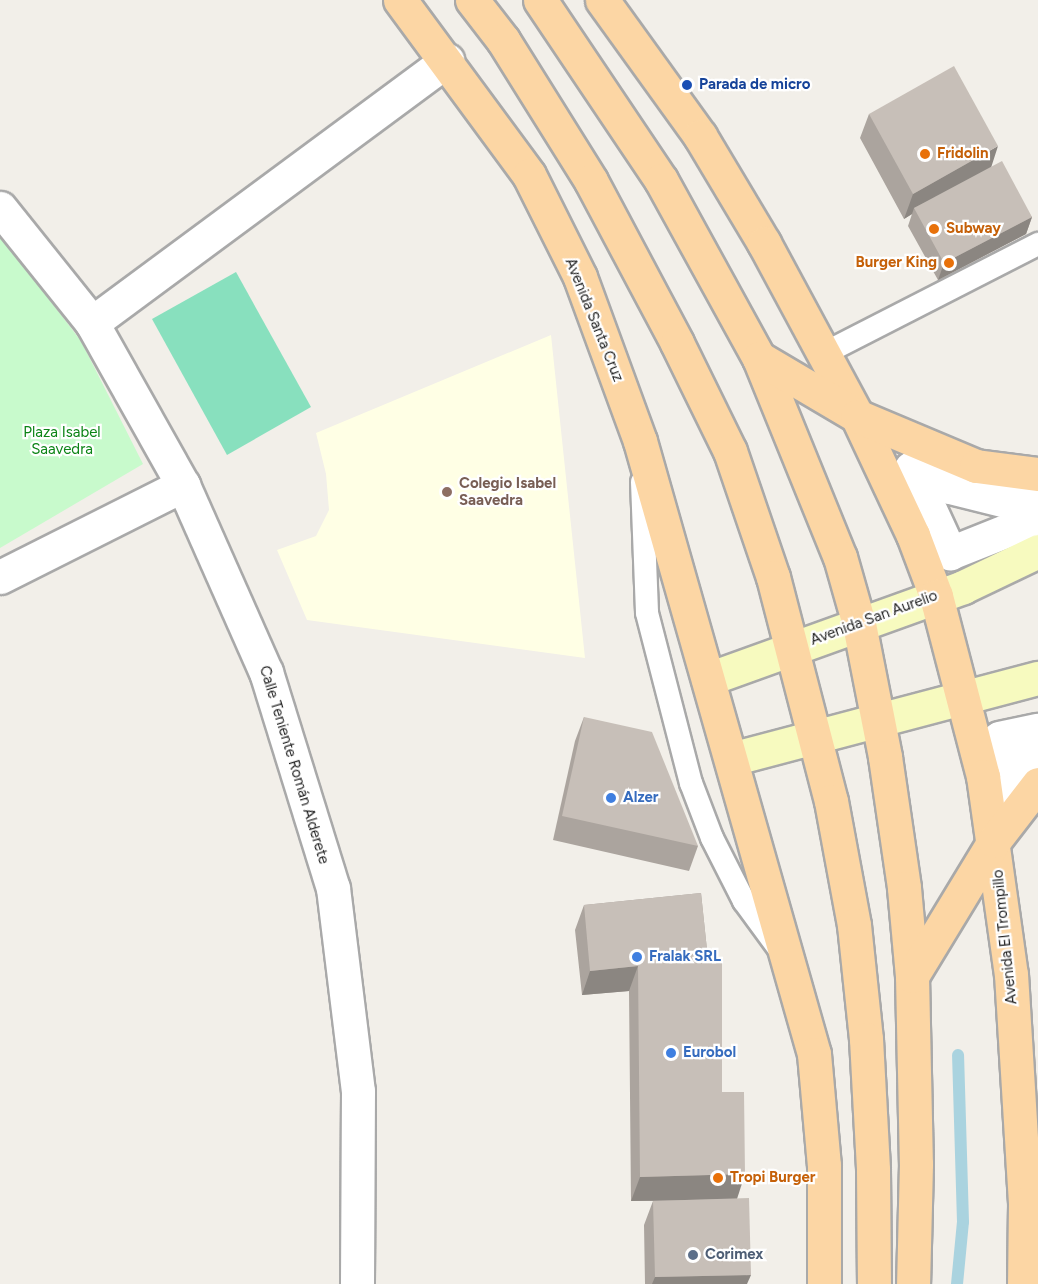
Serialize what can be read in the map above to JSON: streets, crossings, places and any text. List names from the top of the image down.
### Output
{
  "streets": {
    "main road": ["Avenida Santa Cruz", "Avenida San Aurelio", "Avenida El Trompillo"],
    "street": ["Calle Teniente Román Alderete"]
  },
  "crossings": [
    ["Avenida Santa Cruz", "Avenida San Aurelio"],
    ["Avenida San Aurelio", "Avenida El Trompillo"]
  ],
  "parks": ["Plaza Isabel Saavedra"],
  "places": [
    "Parada de micro",
    "Fridolin",
    "Subway",
    "Burger King",
    "Colegio Isabel Saavedra",
    "Alzer",
    "Fralak SRL",
    "Eurobol",
    "Tropi Burger",
    "Corimex"
  ]
}
